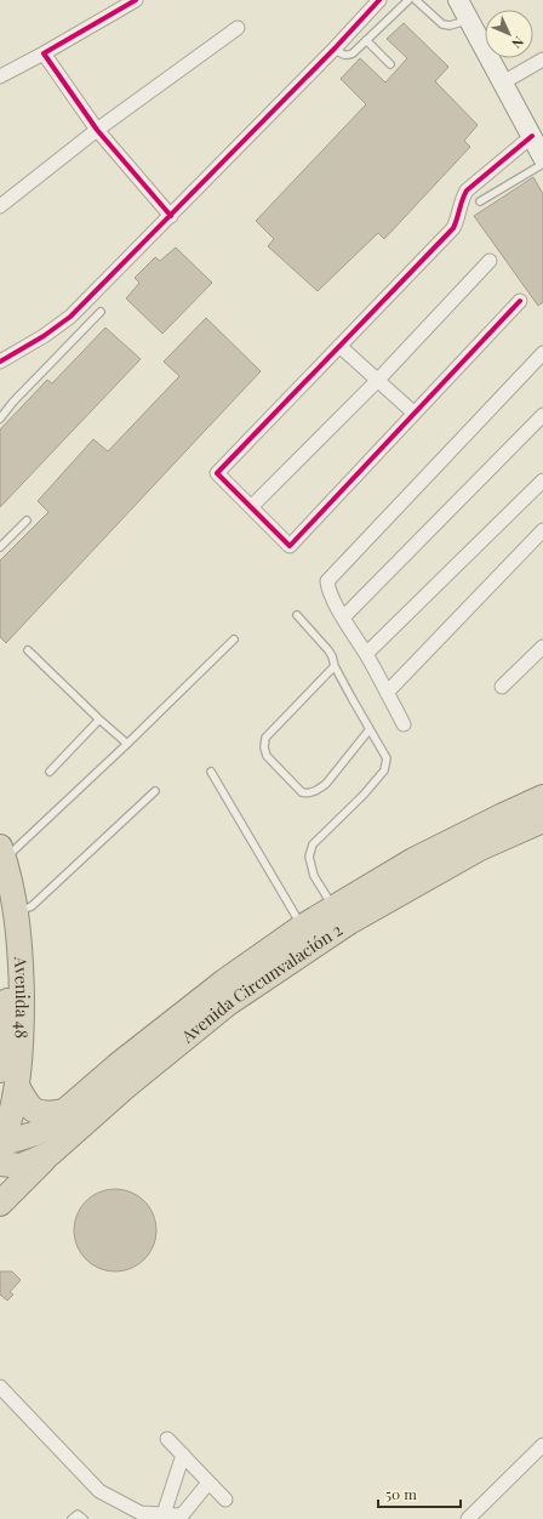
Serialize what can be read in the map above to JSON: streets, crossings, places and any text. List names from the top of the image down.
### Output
{
  "streets": {
    "highway": ["Avenida Circunvalación 2", "Avenida 48"]
  },
  "crossings": [
    ["Avenida Circunvalación 2", "Avenida 48"]
  ],
  "scale_bar": "50 m",
  "north": "bottom right"
}
